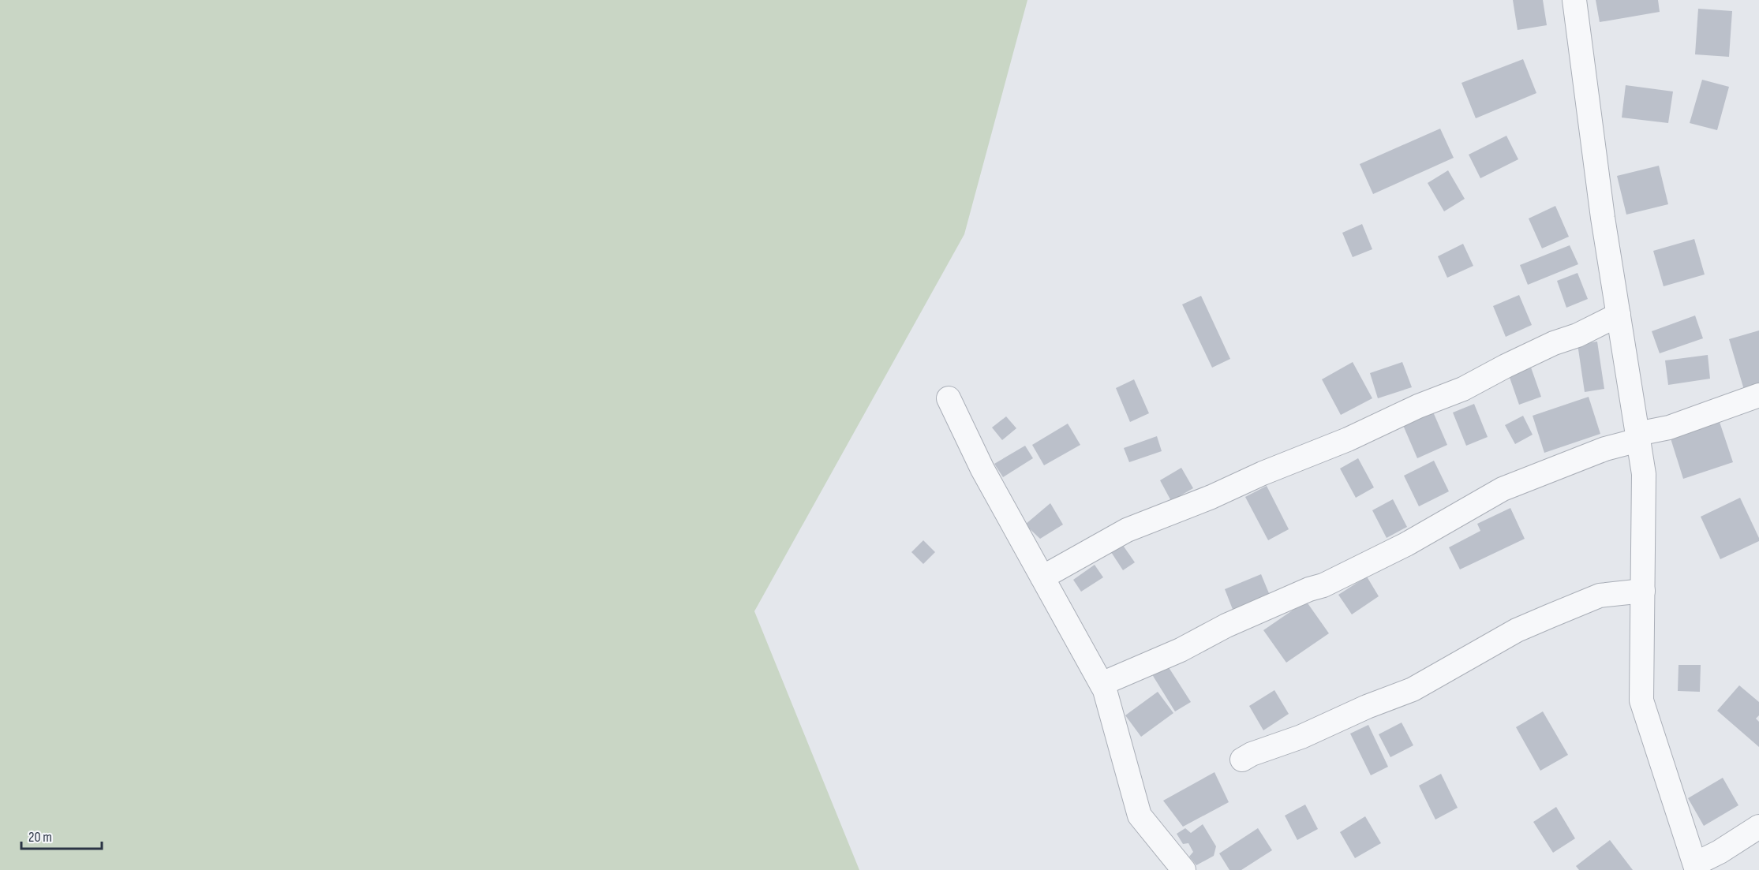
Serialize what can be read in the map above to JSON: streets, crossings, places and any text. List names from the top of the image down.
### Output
{
  "scale_bar": "20 m"
}
